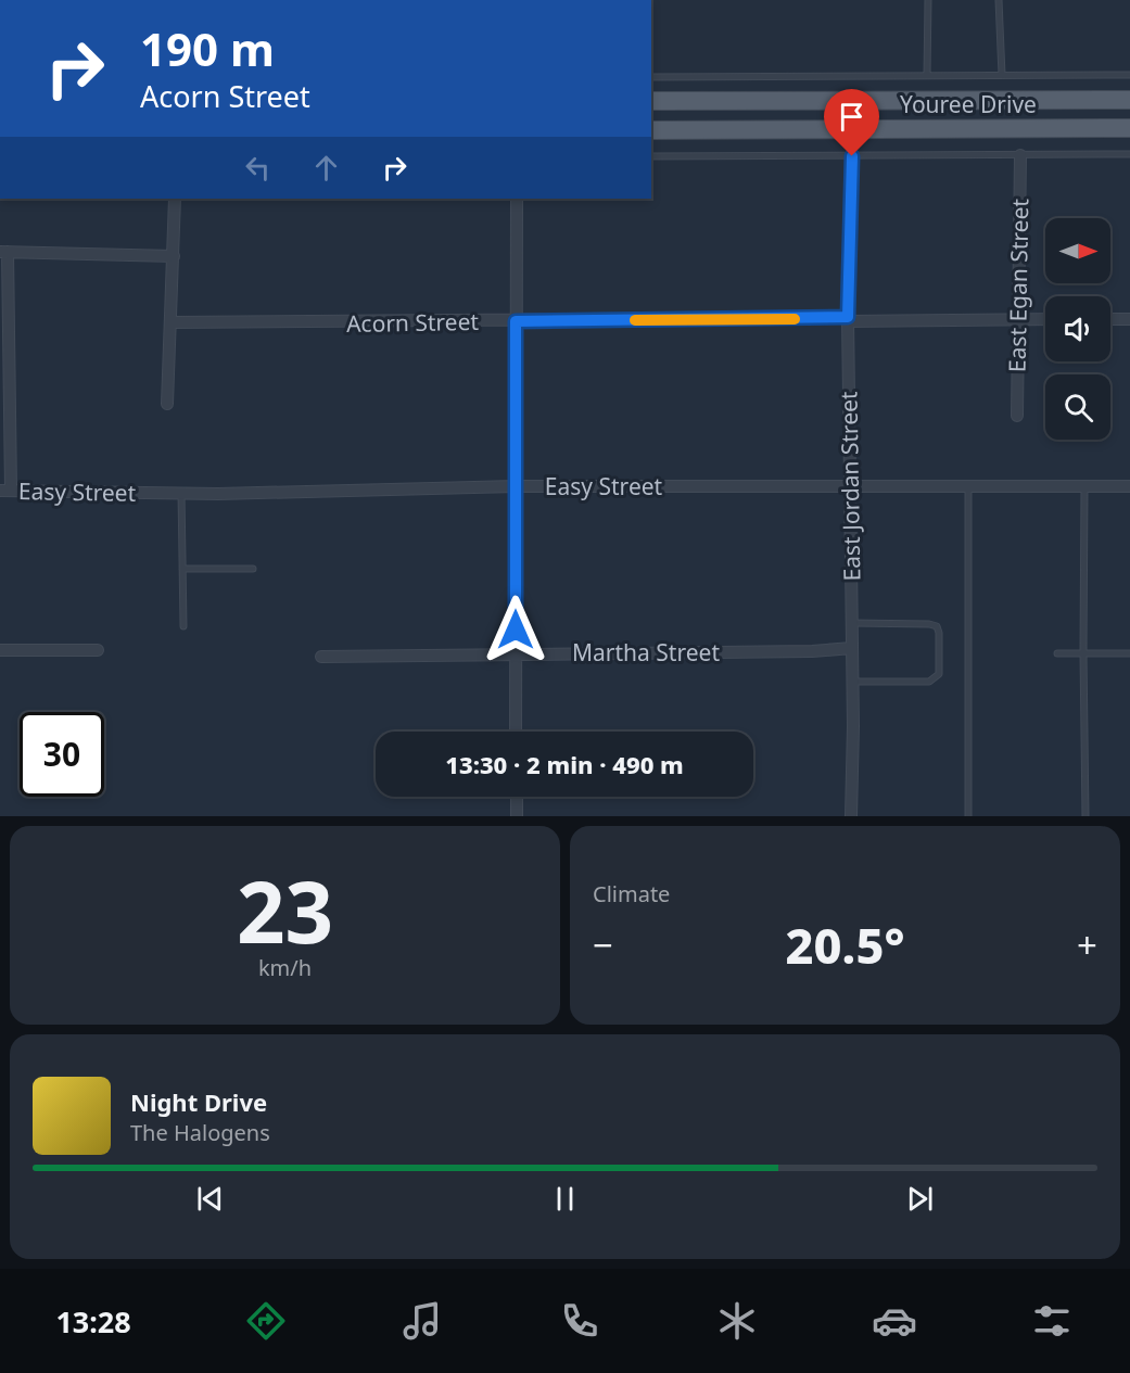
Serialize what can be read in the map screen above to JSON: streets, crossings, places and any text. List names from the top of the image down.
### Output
{
  "streets": {
    "main road": ["Youree Drive"],
    "street": [
      "East Egan Street",
      "Acorn Street",
      "Easy Street",
      "East Jordan Street",
      "Martha Street"
    ]
  },
  "crossings": [
    ["East Egan Street", "Acorn Street"],
    ["Acorn Street", "East Jordan Street"],
    ["Easy Street", "East Jordan Street"],
    ["East Jordan Street", "Martha Street"]
  ],
  "north": "right",
  "page": {
    "turn": ["190 m", "Acorn Street"],
    "limit": "30",
    "trip": "13:30 · 2 min · 490 m",
    "tile": [
      ["23", "km/h"],
      "Climate"
    ],
    "heat": ["−", "20.5°", "+"],
    "song": ["Night Drive", "The Halogens"],
    "tabs": "13:28"
  }
}
